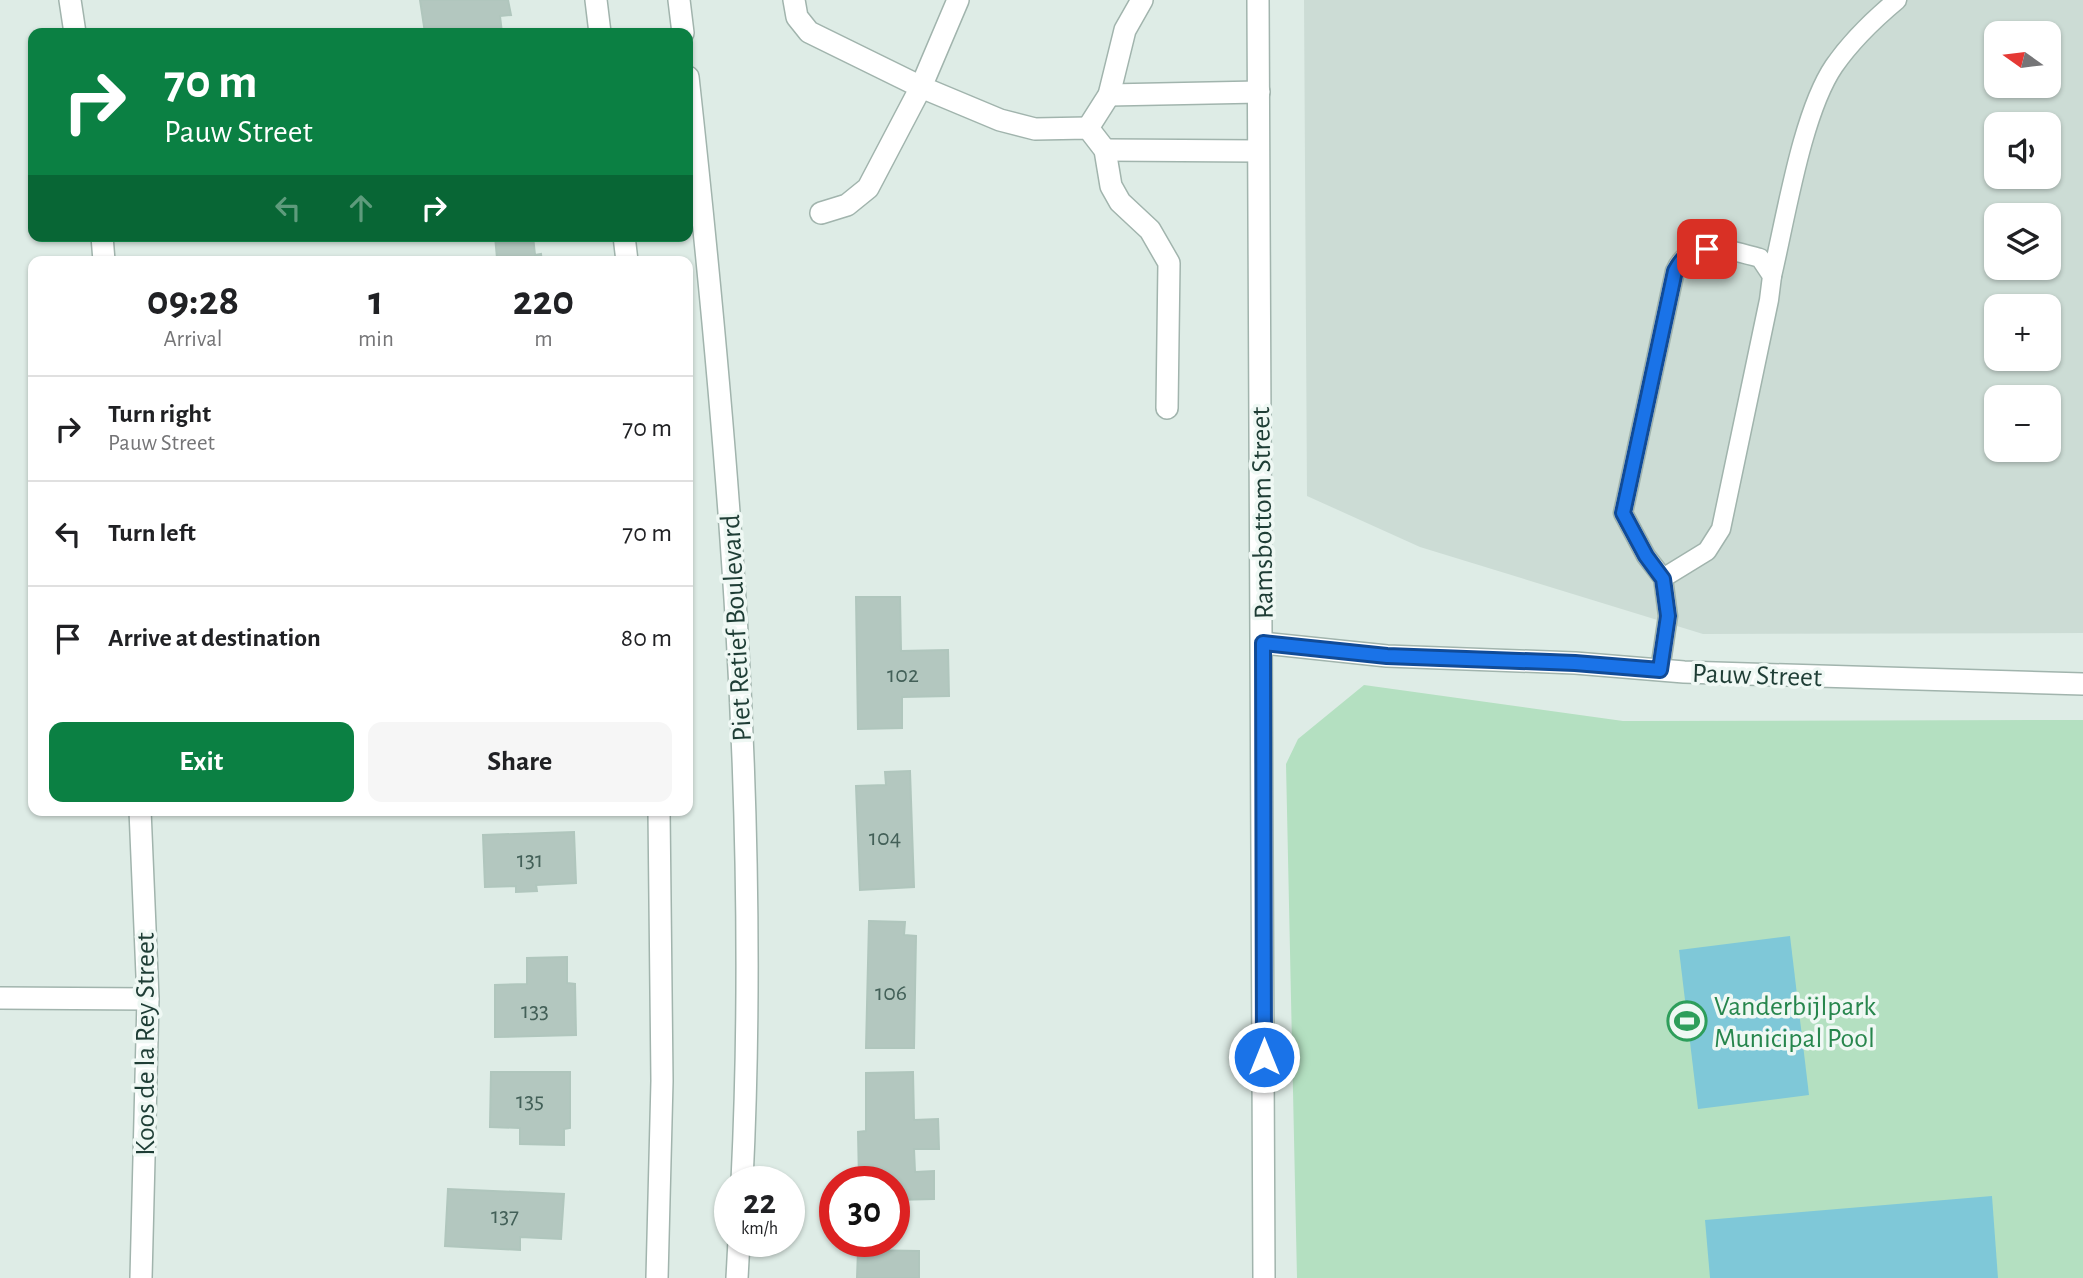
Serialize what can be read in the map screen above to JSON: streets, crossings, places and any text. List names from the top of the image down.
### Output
{
  "streets": {
    "street": [
      "Ramsbottom Street",
      "Piet Retief Boulevard",
      "Pauw Street",
      "Koos de la Rey Street"
    ]
  },
  "crossings": [
    ["Ramsbottom Street", "Pauw Street"]
  ],
  "places": {
    "sports": ["Vanderbijlpark Municipal Pool"]
  },
  "house_numbers": [
    "102",
    "104",
    "131",
    "106",
    "133",
    "135",
    "137"
  ],
  "north": "left",
  "page": {
    "map_buttons": ["+", "−"],
    "turn": ["70 m", "Pauw Street"],
    "eta": [
      "09:28",
      "Arrival",
      "1",
      "min",
      "220",
      "m"
    ],
    "list": [
      {
        "name": "Turn right",
        "note": "Pauw Street",
        "value": "70 m"
      },
      {
        "name": "Turn left",
        "value": "70 m"
      },
      {
        "name": "Arrive at destination",
        "value": "80 m"
      }
    ],
    "buttons": ["Exit", "Share"],
    "speed": "22 km/h",
    "limit": "30"
  }
}
